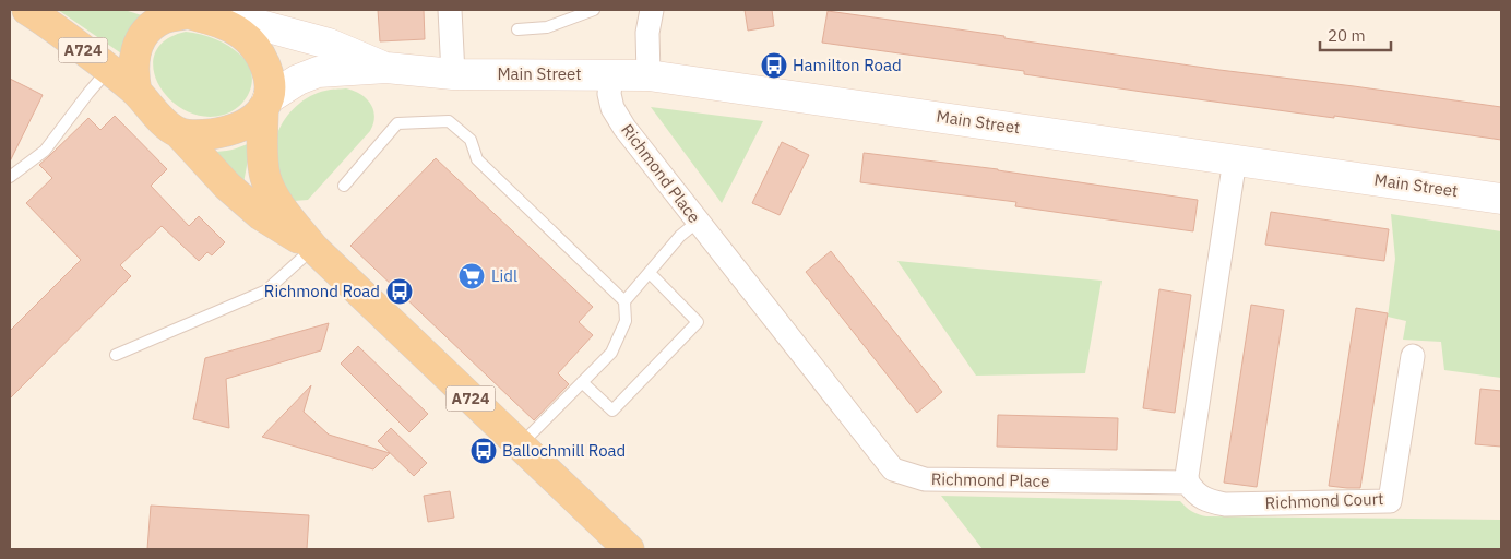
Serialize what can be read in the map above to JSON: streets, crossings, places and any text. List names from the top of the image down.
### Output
{
  "streets": {
    "main road": ["A724", "Main Street"],
    "street": ["Richmond Place", "Richmond Court"]
  },
  "crossings": [
    ["Main Street", "Richmond Place"],
    ["Richmond Place", "Richmond Court"]
  ],
  "places": {
    "bus stop": ["Hamilton Road", "Richmond Road", "Ballochmill Road"],
    "supermarket": ["Lidl"]
  },
  "scale_bar": "20 m"
}
